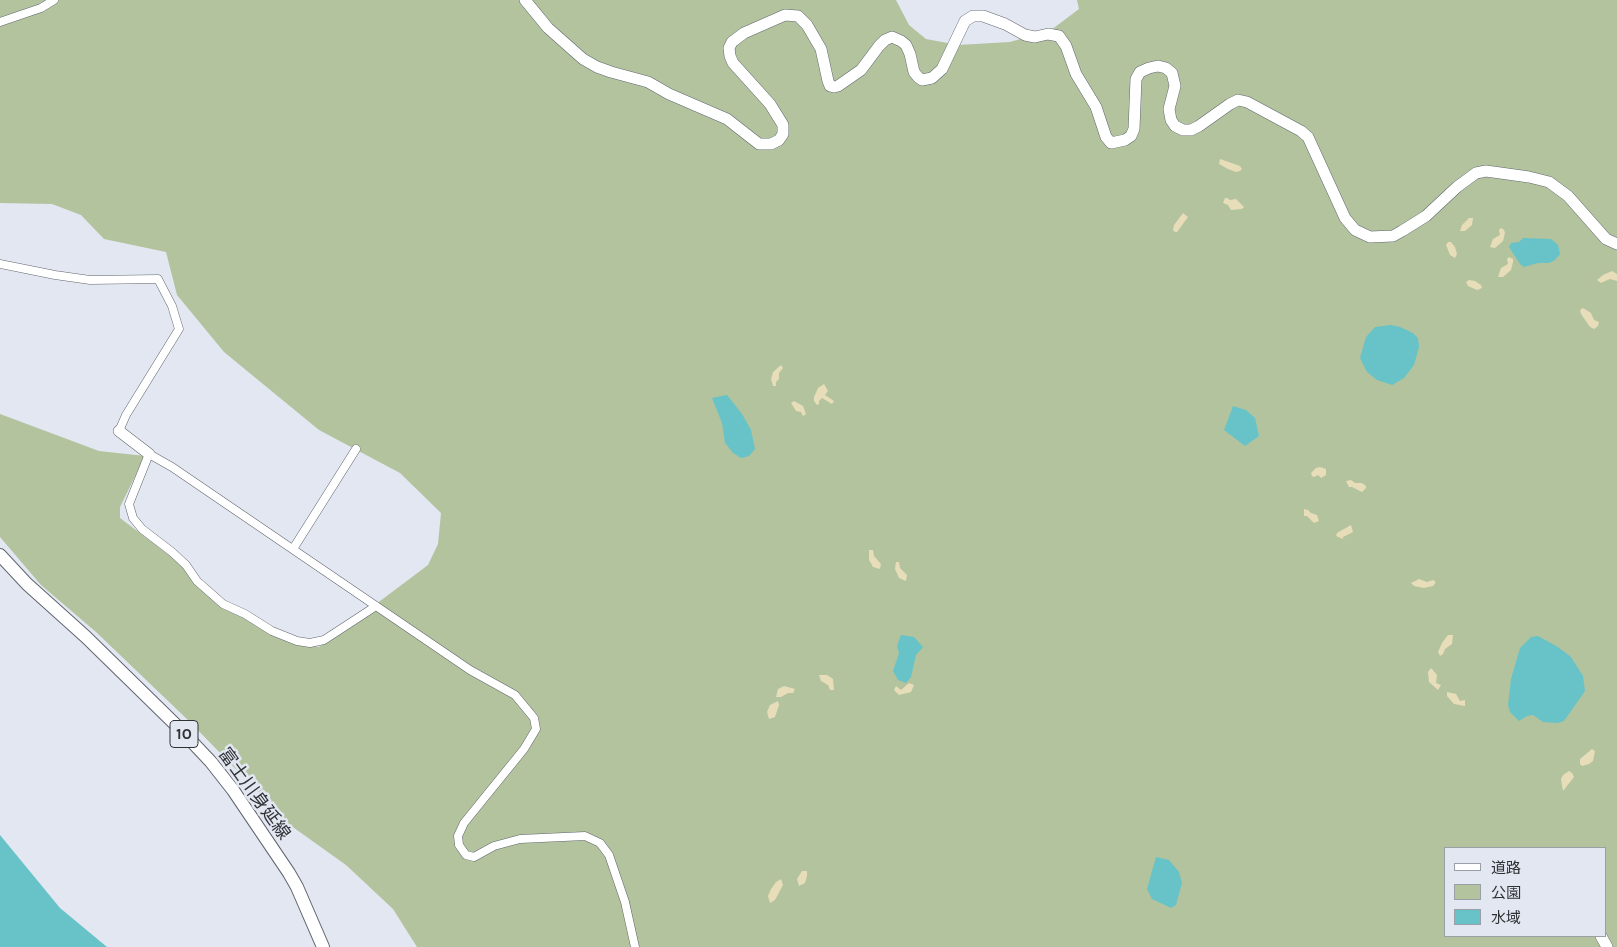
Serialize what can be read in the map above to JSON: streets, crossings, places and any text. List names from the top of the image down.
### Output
{
  "streets": {
    "main road": ["10", "富士川身延線"]
  },
  "legend": ["道路", "公園", "水域"]
}
